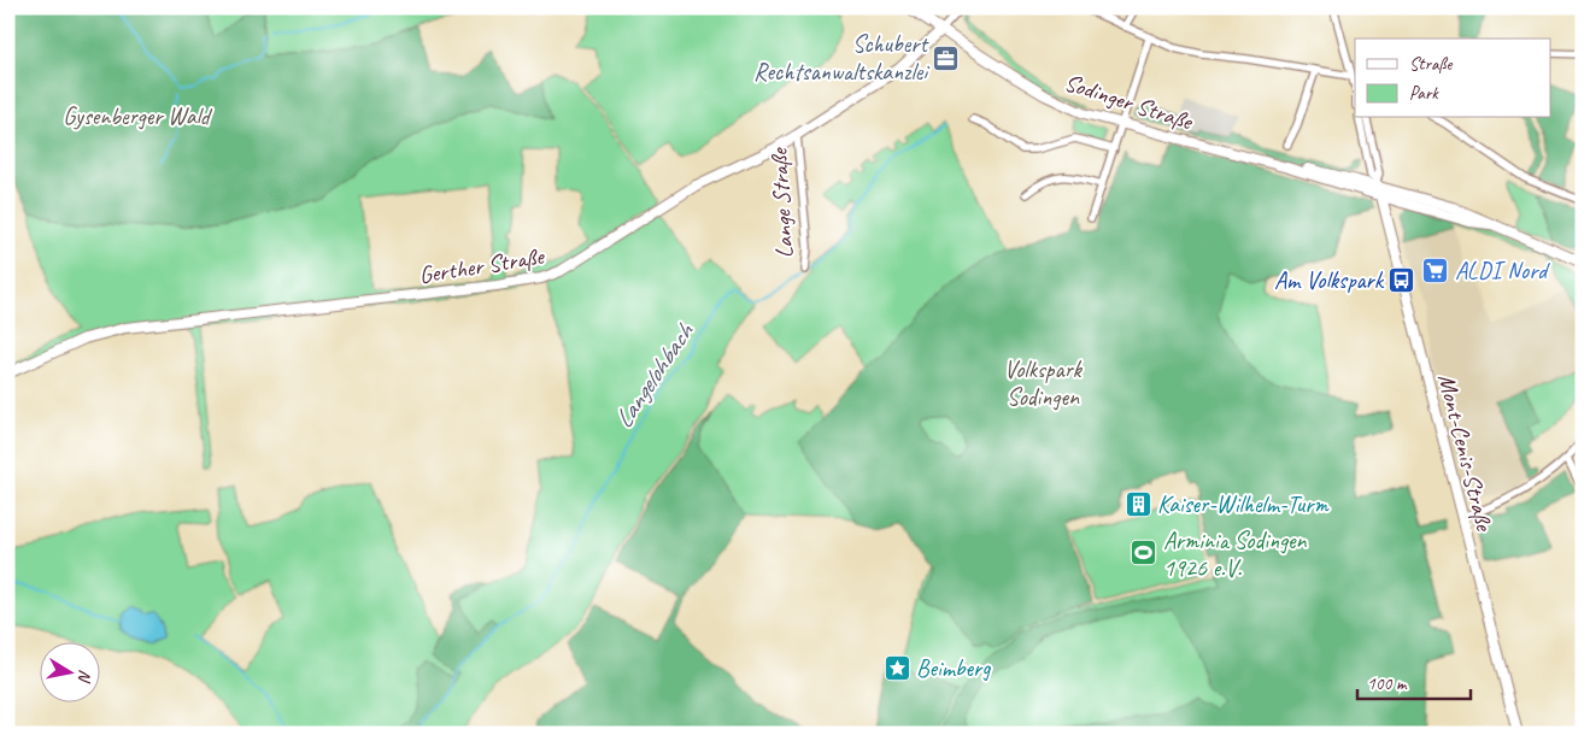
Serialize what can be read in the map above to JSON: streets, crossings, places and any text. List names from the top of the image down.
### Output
{
  "streets": {
    "main road": ["Sodinger Straße", "Gerther Straße", "Mont-Cenis-Straße"],
    "street": ["Lange Straße"]
  },
  "crossings": [
    ["Sodinger Straße", "Gerther Straße"],
    ["Sodinger Straße", "Mont-Cenis-Straße"],
    ["Lange Straße", "Gerther Straße"]
  ],
  "water": ["Langelohbach"],
  "parks": ["Gysenberger Wald", "Volkspark Sodingen"],
  "places": {
    "office": ["Schubert Rechtsanwaltskanzlei"],
    "supermarket": ["ALDI Nord"],
    "bus stop": ["Am Volkspark"],
    "building": ["Kaiser-Wilhelm-Turm"],
    "sports": ["Arminia Sodingen 1926 e.V."],
    "place": ["Beimberg"]
  },
  "legend": ["Straße", "Park"],
  "scale_bar": "100 m",
  "north": "right"
}
